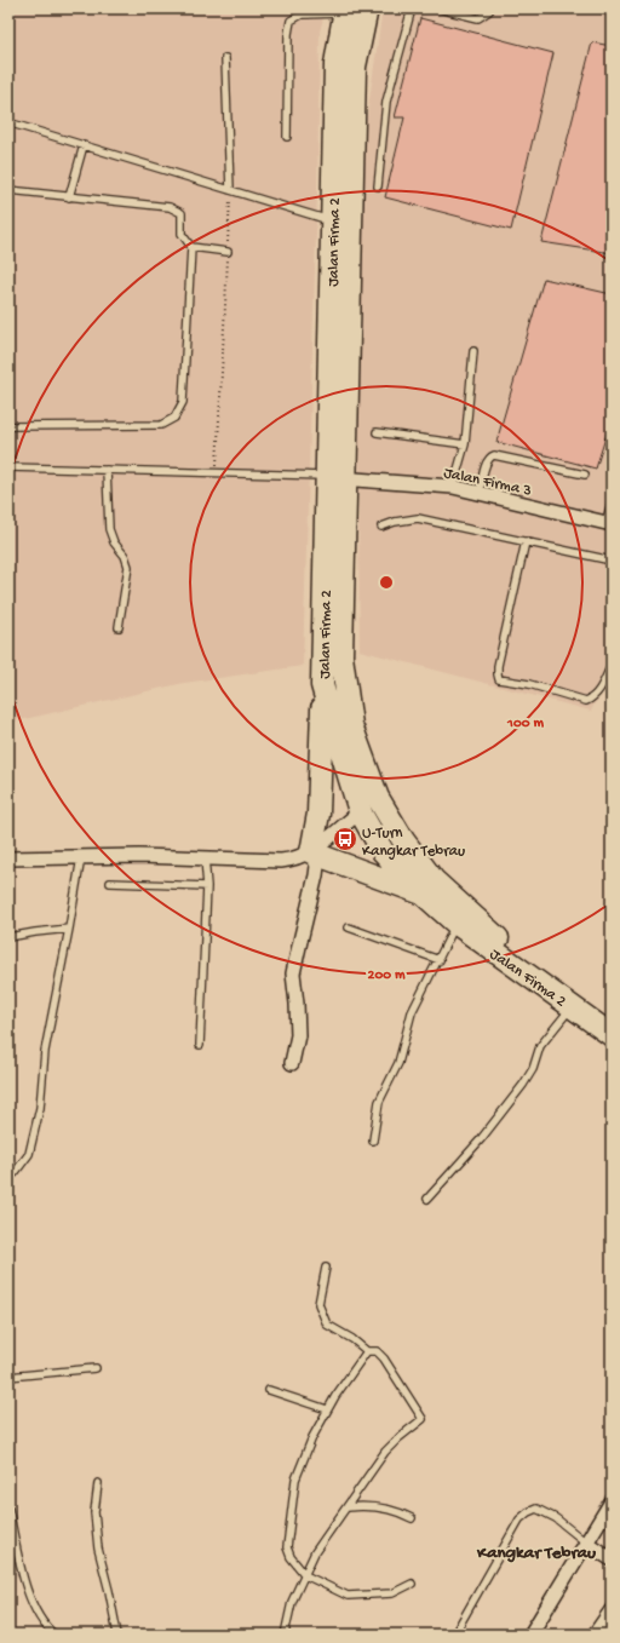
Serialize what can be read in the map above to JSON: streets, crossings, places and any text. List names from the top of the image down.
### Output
{
  "streets": {
    "main road": ["Jalan Firma 2"],
    "street": ["Jalan Firma 3"]
  },
  "crossings": [
    ["Jalan Firma 2", "Jalan Firma 3"]
  ],
  "districts": ["Kangkar Tebrau"],
  "places": {
    "bus stop": ["U-Turn Kangkar Tebrau"]
  },
  "rings": ["100 m", "200 m"]
}
